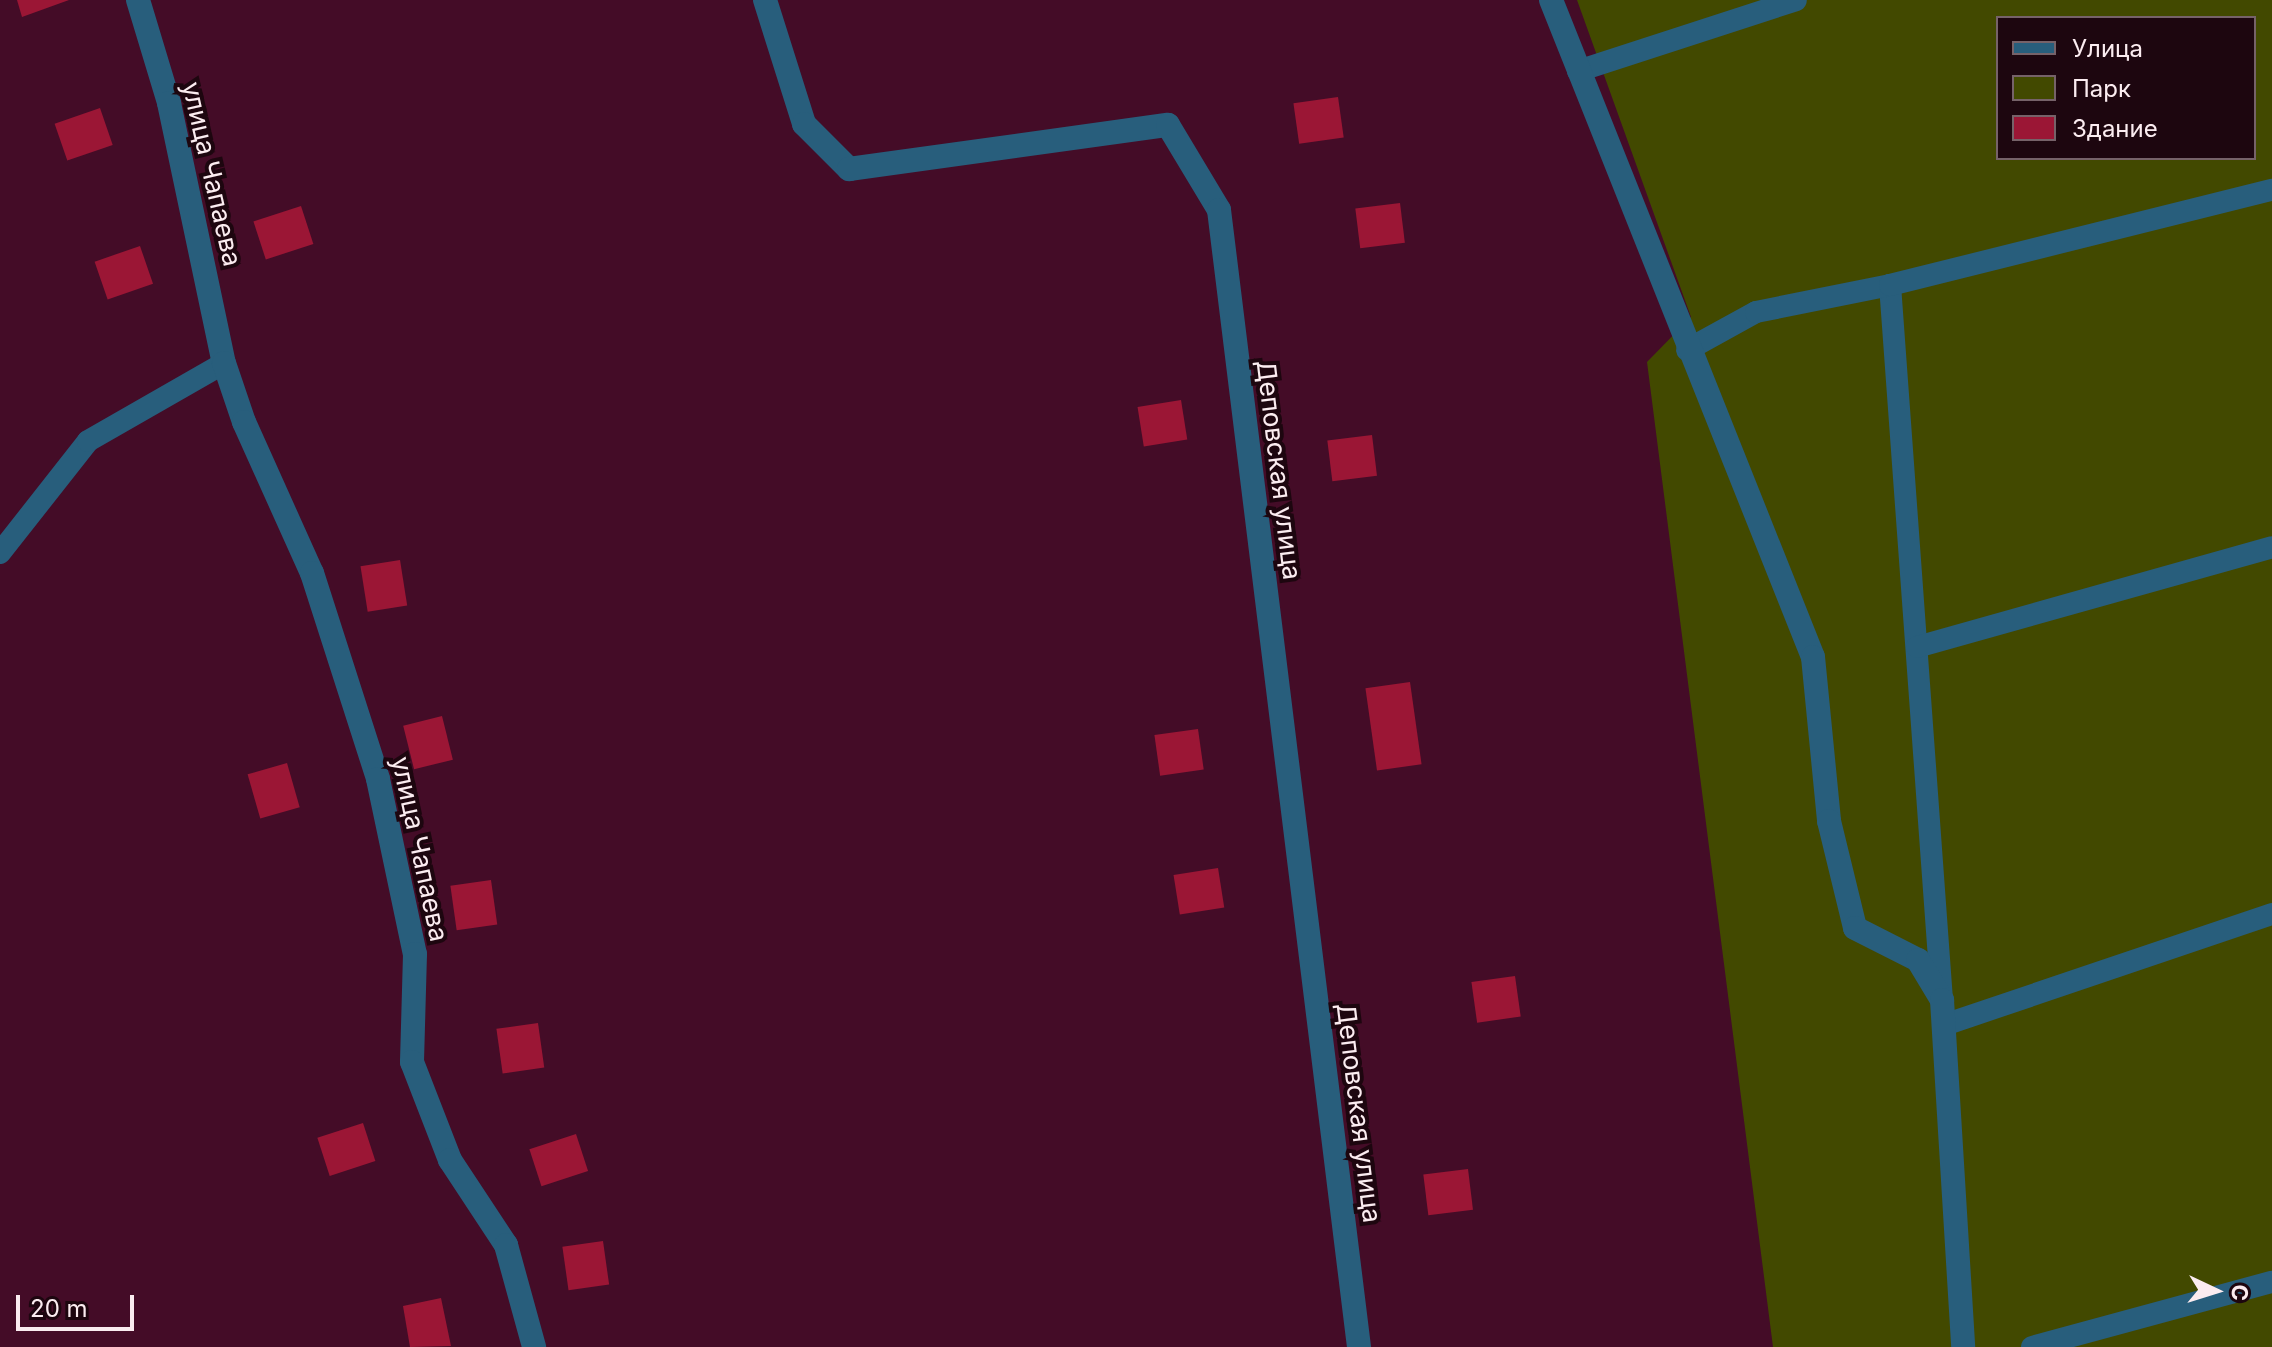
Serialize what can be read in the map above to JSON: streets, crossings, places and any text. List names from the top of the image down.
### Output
{
  "streets": {
    "street": ["улица Чапаева", "Деповская улица"]
  },
  "legend": ["Улица", "Парк", "Здание"],
  "scale_bar": "20 m",
  "north": "right"
}
